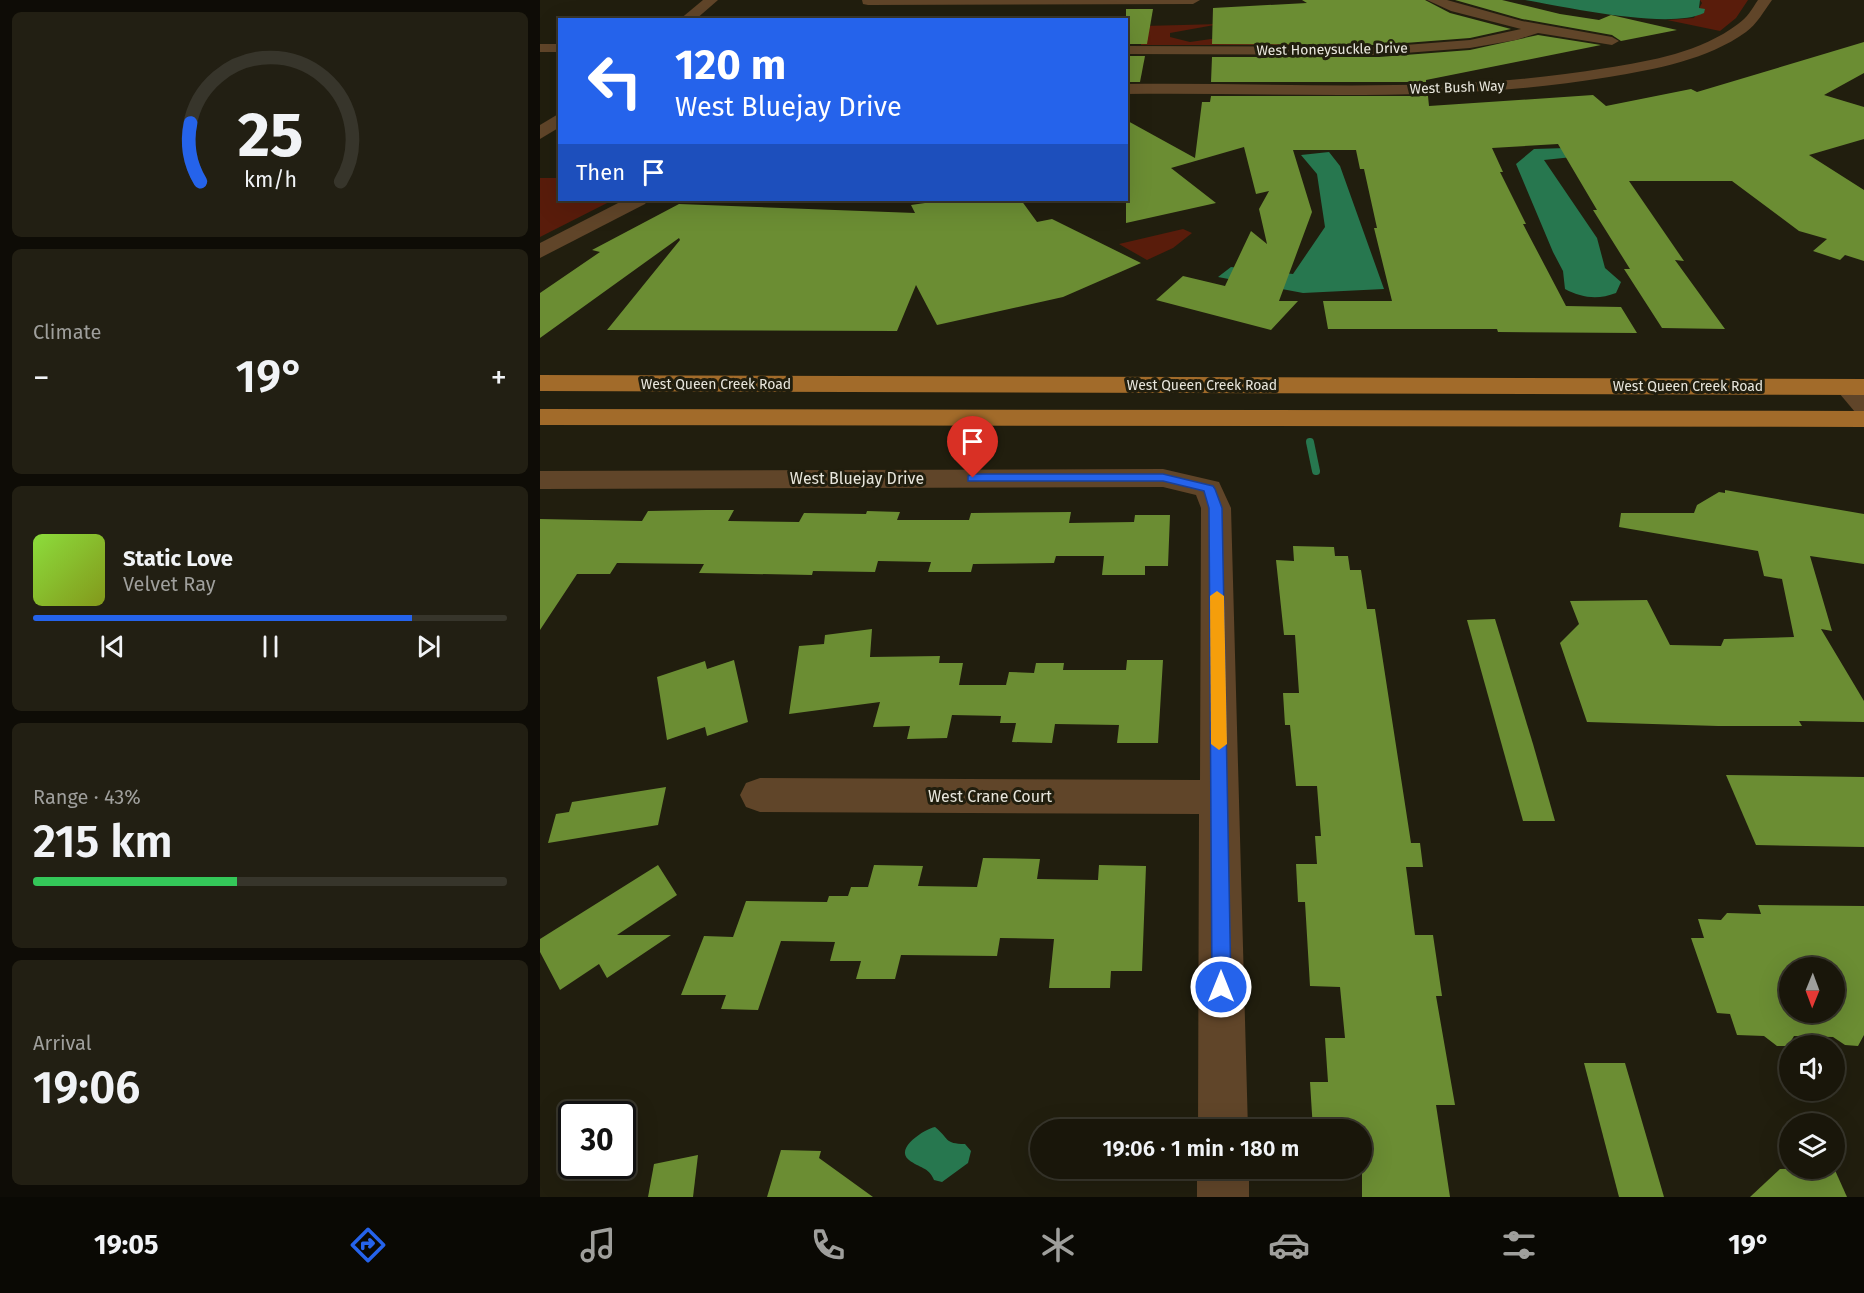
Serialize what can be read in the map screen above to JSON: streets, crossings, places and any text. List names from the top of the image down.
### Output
{
  "streets": {
    "main road": ["West Queen Creek Road"],
    "street": [
      "West Honeysuckle Drive",
      "West Bush Way",
      "West Bluejay Drive",
      "West Crane Court"
    ]
  },
  "crossings": [
    ["West Bluejay Drive", "West Crane Court"]
  ],
  "north": "bottom",
  "page": {
    "turn": ["120 m", "West Bluejay Drive"],
    "then": "Then",
    "tile": [
      "Climate",
      ["Range · 43%", "215 km"],
      ["Arrival", "19:06"]
    ],
    "heat": ["−", "19°", "+"],
    "song": ["Static Love", "Velvet Ray"],
    "limit": "30",
    "trip": "19:06 · 1 min · 180 m",
    "tabs": ["19:05", "19°"],
    "gauge": ["25", "km/h"]
  }
}
